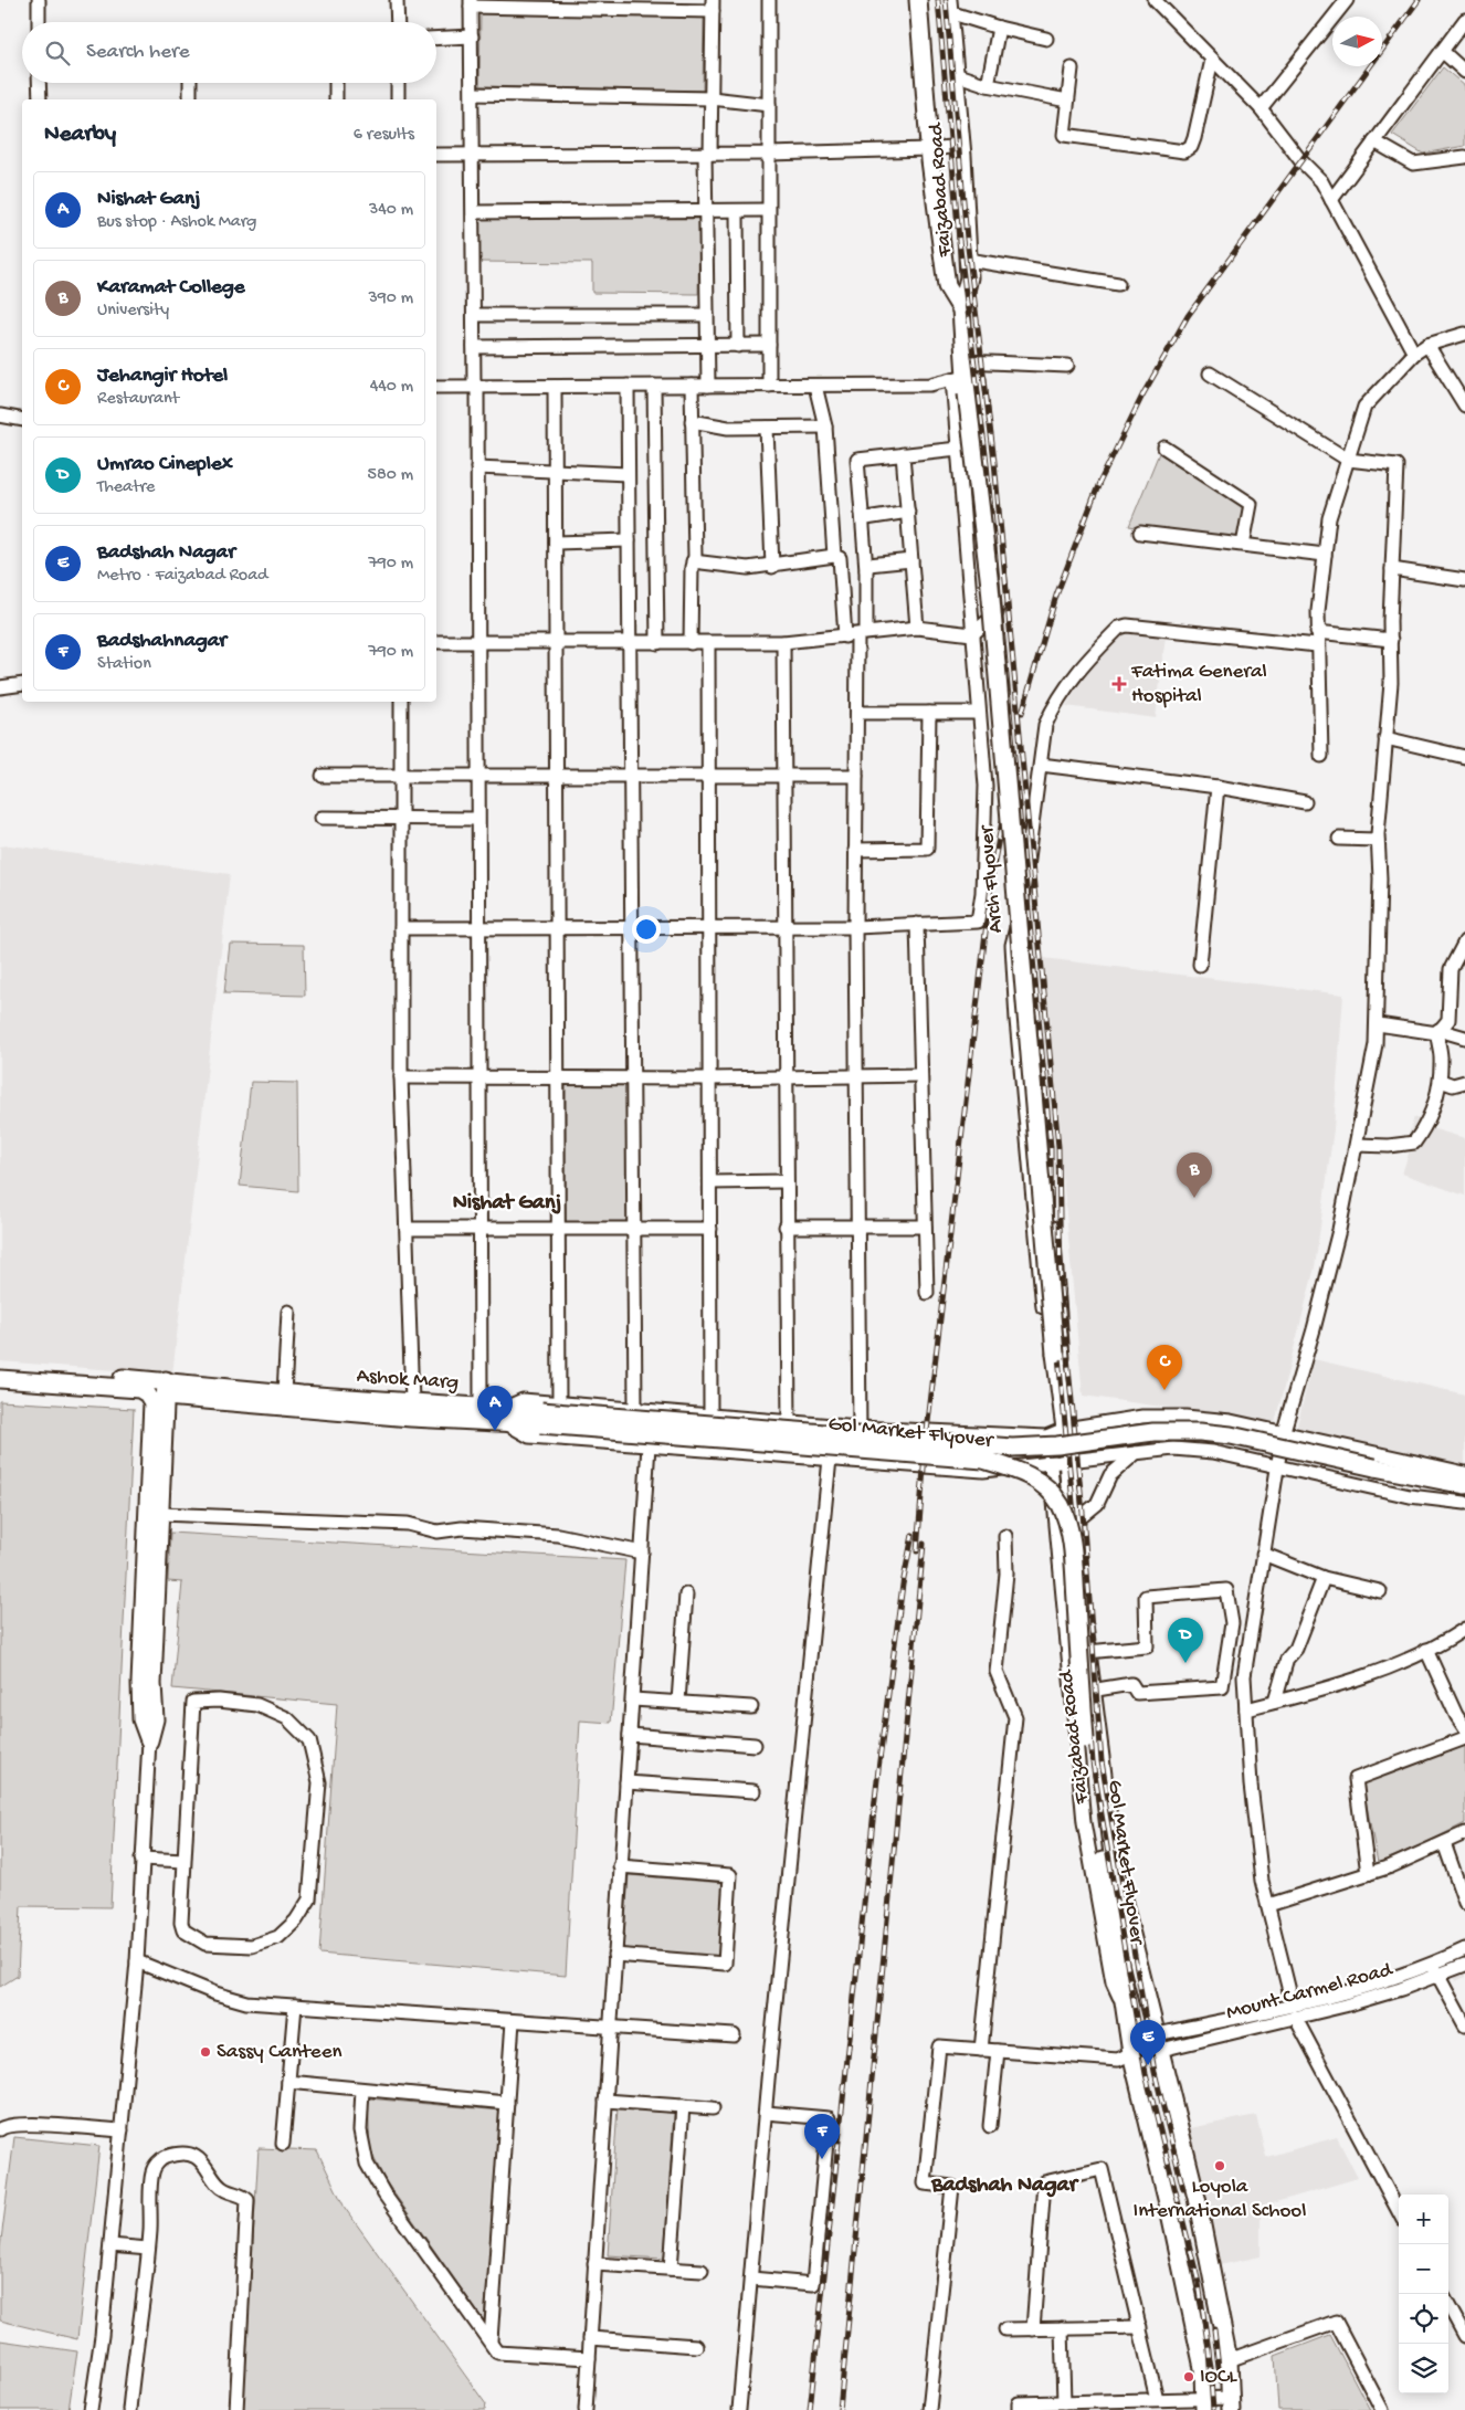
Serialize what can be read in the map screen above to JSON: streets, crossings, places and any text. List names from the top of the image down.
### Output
{
  "streets": {
    "main road": [
      "Faizabad Road",
      "Arch Flyover",
      "Ashok Marg",
      "Gol Market Flyover"
    ],
    "street": ["Mount Carmel Road"]
  },
  "crossings": [
    ["Faizabad Road", "Arch Flyover"],
    ["Faizabad Road", "Ashok Marg"],
    ["Faizabad Road", "Gol Market Flyover"],
    ["Faizabad Road", "Mount Carmel Road"],
    ["Ashok Marg", "Gol Market Flyover"]
  ],
  "districts": ["Nishat Ganj", "Badshah Nagar"],
  "places": {
    "health": ["Fatima General Hospital"],
    "other": ["Sassy Canteen", "Loyola International School", "IOCL"]
  },
  "north": "right",
  "page": {
    "search": "Search here",
    "heading": ["Nearby", "6 results"],
    "list": [
      {
        "mark": "A",
        "name": "Nishat Ganj",
        "note": "Bus stop · Ashok Marg",
        "value": "340 m"
      },
      {
        "mark": "B",
        "name": "Karamat College",
        "note": "University",
        "value": "390 m"
      },
      {
        "mark": "C",
        "name": "Jehangir Hotel",
        "note": "Restaurant",
        "value": "440 m"
      },
      {
        "mark": "D",
        "name": "Umrao Cineplex",
        "note": "Theatre",
        "value": "580 m"
      },
      {
        "mark": "E",
        "name": "Badshah Nagar",
        "note": "Metro · Faizabad Road",
        "value": "790 m"
      },
      {
        "mark": "F",
        "name": "Badshahnagar",
        "note": "Station",
        "value": "790 m"
      }
    ],
    "pins": [
      "B",
      "C",
      "A",
      "D",
      "E",
      "F"
    ],
    "map_buttons": ["+", "−"]
  }
}
